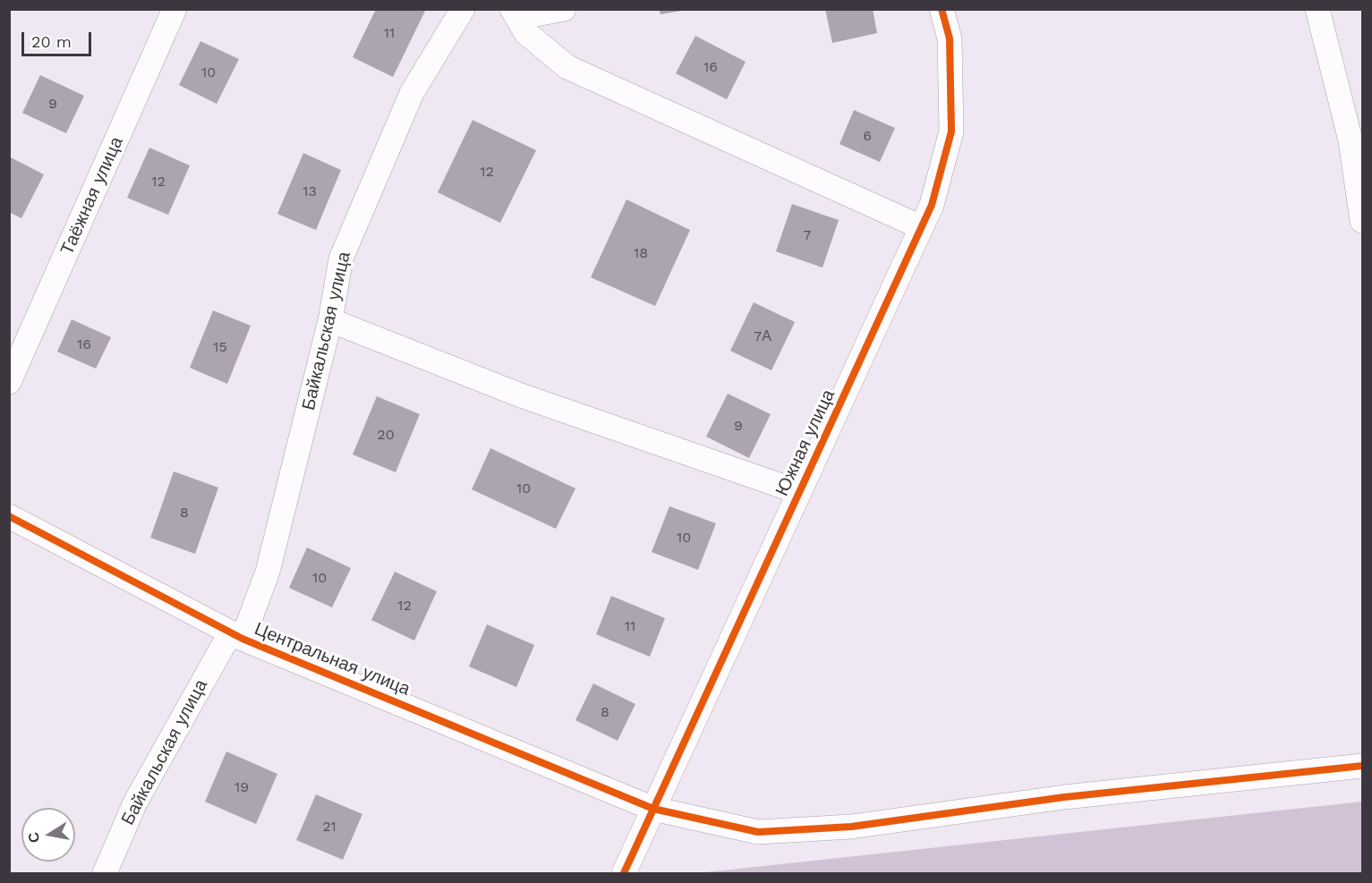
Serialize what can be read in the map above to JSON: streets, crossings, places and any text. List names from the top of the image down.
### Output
{
  "streets": {
    "street": [
      "Таёжная улица",
      "Байкальская улица",
      "Южная улица",
      "Центральная улица"
    ]
  },
  "crossings": [
    ["Байкальская улица", "Центральная улица"],
    ["Южная улица", "Центральная улица"]
  ],
  "house_numbers": [
    "11",
    "16",
    "10",
    "9",
    "6",
    "12",
    "12",
    "13",
    "7",
    "18",
    "7А",
    "16",
    "15",
    "9",
    "20",
    "10",
    "8",
    "10",
    "10",
    "12",
    "11",
    "8",
    "19",
    "21"
  ],
  "scale_bar": "20 m",
  "north": "left"
}
